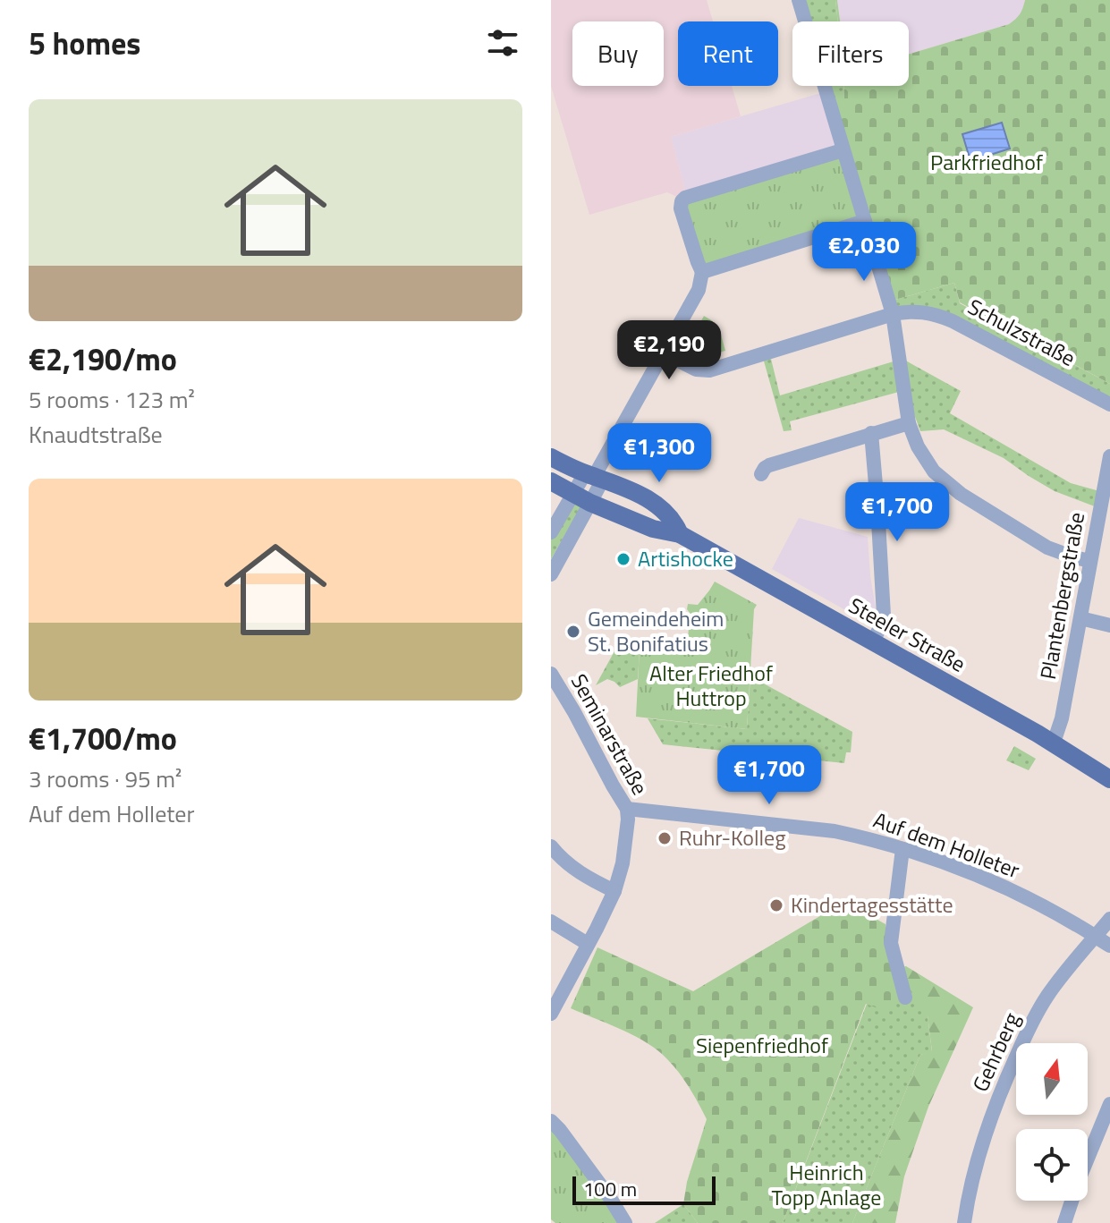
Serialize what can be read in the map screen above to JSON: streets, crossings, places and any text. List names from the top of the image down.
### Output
{
  "streets": {
    "main road": ["Steeler Straße"],
    "street": [
      "Schulzstraße",
      "Plantenbergstraße",
      "Seminarstraße",
      "Auf dem Holleter",
      "Gehrberg"
    ]
  },
  "crossings": [
    ["Plantenbergstraße", "Steeler Straße"],
    ["Seminarstraße", "Auf dem Holleter"],
    ["Auf dem Holleter", "Gehrberg"]
  ],
  "parks": [
    "Parkfriedhof",
    "Alter Friedhof Huttrop",
    "Siepenfriedhof",
    "Heinrich Topp Anlage"
  ],
  "places": [
    "Artishocke",
    "Gemeindeheim St. Bonifatius",
    "Ruhr-Kolleg",
    "Kindertagesstätte"
  ],
  "scale_bar": "100 m",
  "north": "top",
  "page": {
    "heading": "5 homes",
    "chip": ["Buy", "Rent", "Filters"],
    "list": [
      {
        "name": "€2,190/mo",
        "note": "5 rooms · 123 m² · Knaudtstraße"
      },
      {
        "name": "€1,700/mo",
        "note": "3 rooms · 95 m² · Auf dem Holleter"
      }
    ],
    "price": [
      "€2,030",
      "€2,190",
      "€1,300",
      "€1,700",
      "€1,700"
    ],
    "scale": "100 m"
  }
}
